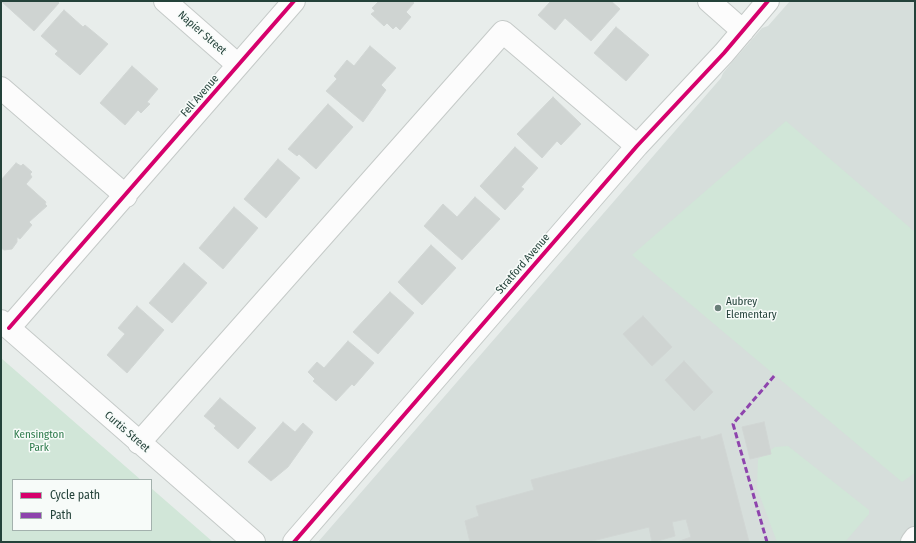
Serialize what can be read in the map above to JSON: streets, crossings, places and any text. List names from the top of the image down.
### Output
{
  "streets": {
    "street": [
      "Napier Street",
      "Fell Avenue",
      "Stratford Avenue",
      "Curtis Street"
    ]
  },
  "crossings": [
    ["Napier Street", "Fell Avenue"],
    ["Fell Avenue", "Curtis Street"]
  ],
  "parks": ["Kensington Park"],
  "places": ["Aubrey Elementary"],
  "legend": ["Cycle path", "Path"]
}
